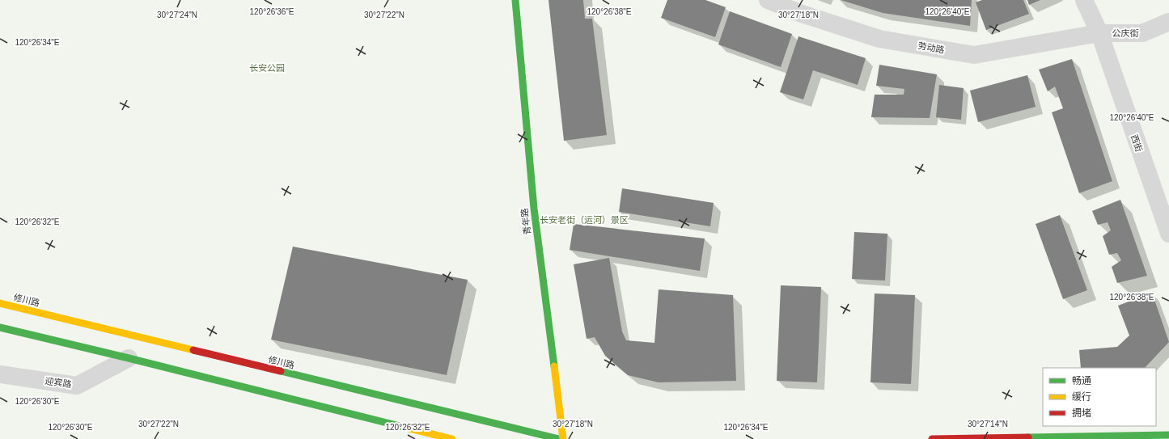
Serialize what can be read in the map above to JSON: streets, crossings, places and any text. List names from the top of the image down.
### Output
{
  "streets": {
    "main road": ["青年路", "修川路"],
    "street": [
      "公庆街",
      "劳动路",
      "西街",
      "迎宾路"
    ]
  },
  "crossings": [
    ["公庆街", "劳动路"],
    ["公庆街", "西街"],
    ["劳动路", "西街"]
  ],
  "parks": ["长安公园", "长安老街（运河）景区"],
  "legend": ["畅通", "缓行", "拥堵"],
  "coordinates": [
    "120°26'36\"E",
    "120°26'38\"E",
    "120°26'40\"E",
    "30°27'24\"N",
    "30°27'22\"N",
    "30°27'18\"N",
    "120°26'34\"E",
    "120°26'32\"E",
    "120°26'30\"E",
    "30°27'14\"N"
  ]
}
